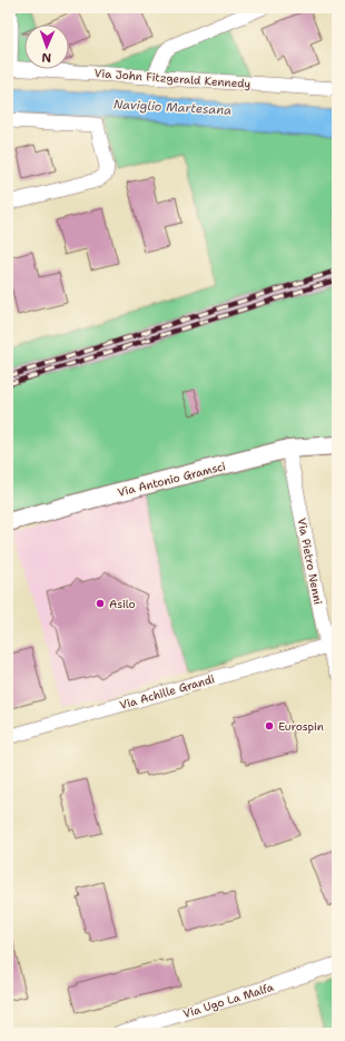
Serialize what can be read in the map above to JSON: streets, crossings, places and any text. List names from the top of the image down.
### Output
{
  "streets": {
    "street": [
      "Via John Fitzgerald Kennedy",
      "Via Antonio Gramsci",
      "Via Pietro Nenni",
      "Via Achille Grandi",
      "Via Ugo La Malfa"
    ]
  },
  "crossings": [
    ["Via Antonio Gramsci", "Via Pietro Nenni"],
    ["Via Pietro Nenni", "Via Achille Grandi"]
  ],
  "water": ["Naviglio Martesana"],
  "places": ["Asilo", "Eurospin"],
  "north": "bottom"
}
